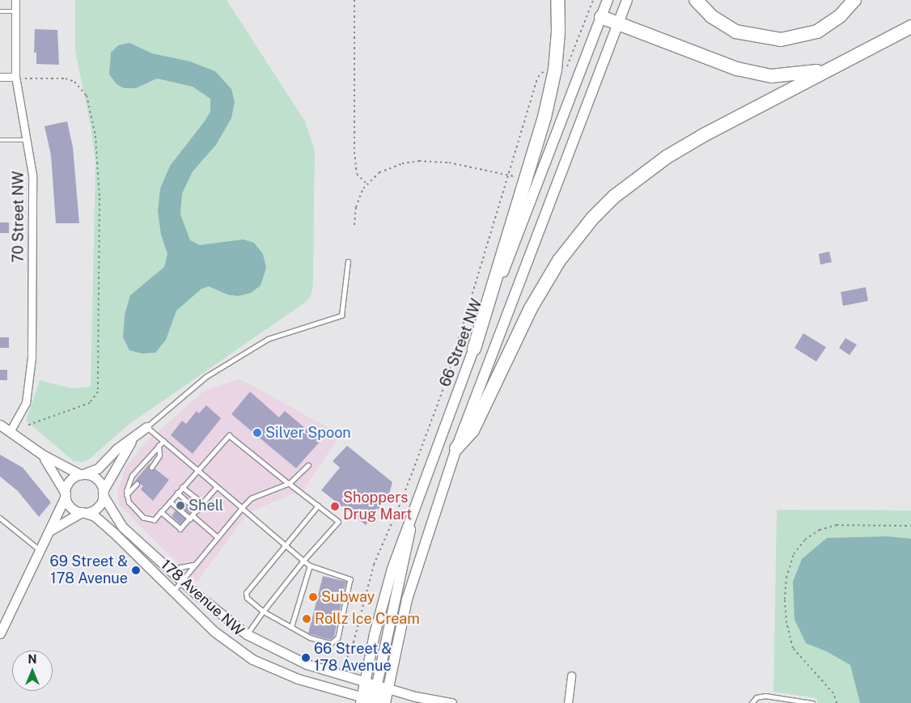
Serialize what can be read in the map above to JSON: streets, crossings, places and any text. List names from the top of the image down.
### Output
{
  "streets": {
    "main road": ["66 Street NW"],
    "street": ["70 Street NW", "178 Avenue NW"]
  },
  "crossings": [
    ["66 Street NW", "178 Avenue NW"]
  ],
  "places": [
    "Silver Spoon",
    "Shell",
    "Shoppers Drug Mart",
    "69 Street & 178 Avenue",
    "Subway",
    "Rollz Ice Cream",
    "66 Street & 178 Avenue"
  ],
  "north": "top"
}
